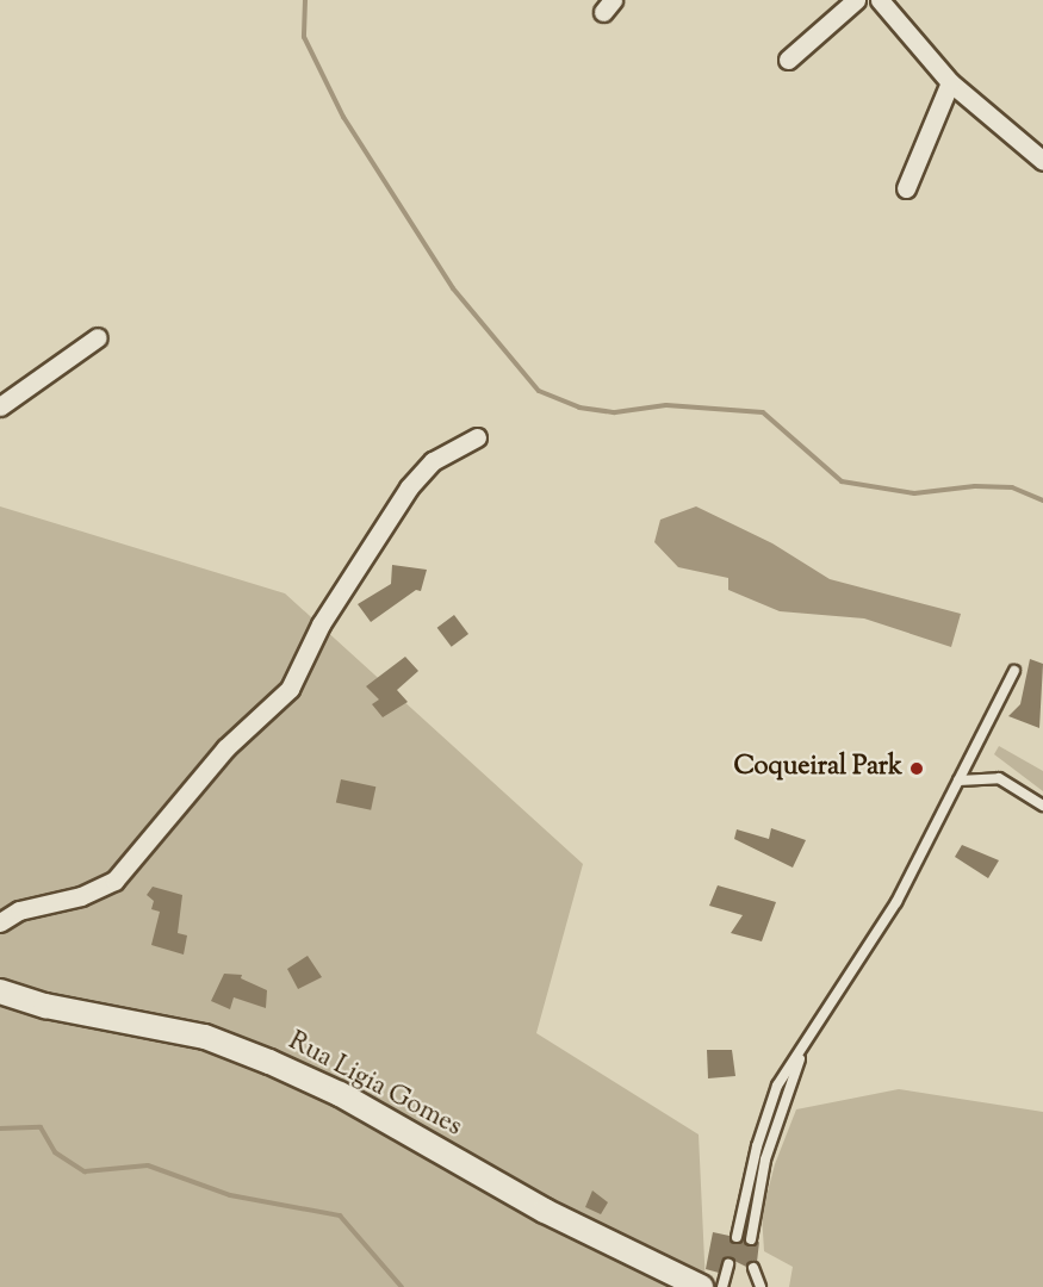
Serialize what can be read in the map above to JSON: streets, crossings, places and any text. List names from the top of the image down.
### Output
{
  "streets": {
    "street": ["Rua Ligia Gomes"]
  },
  "places": ["Coqueiral Park"]
}
